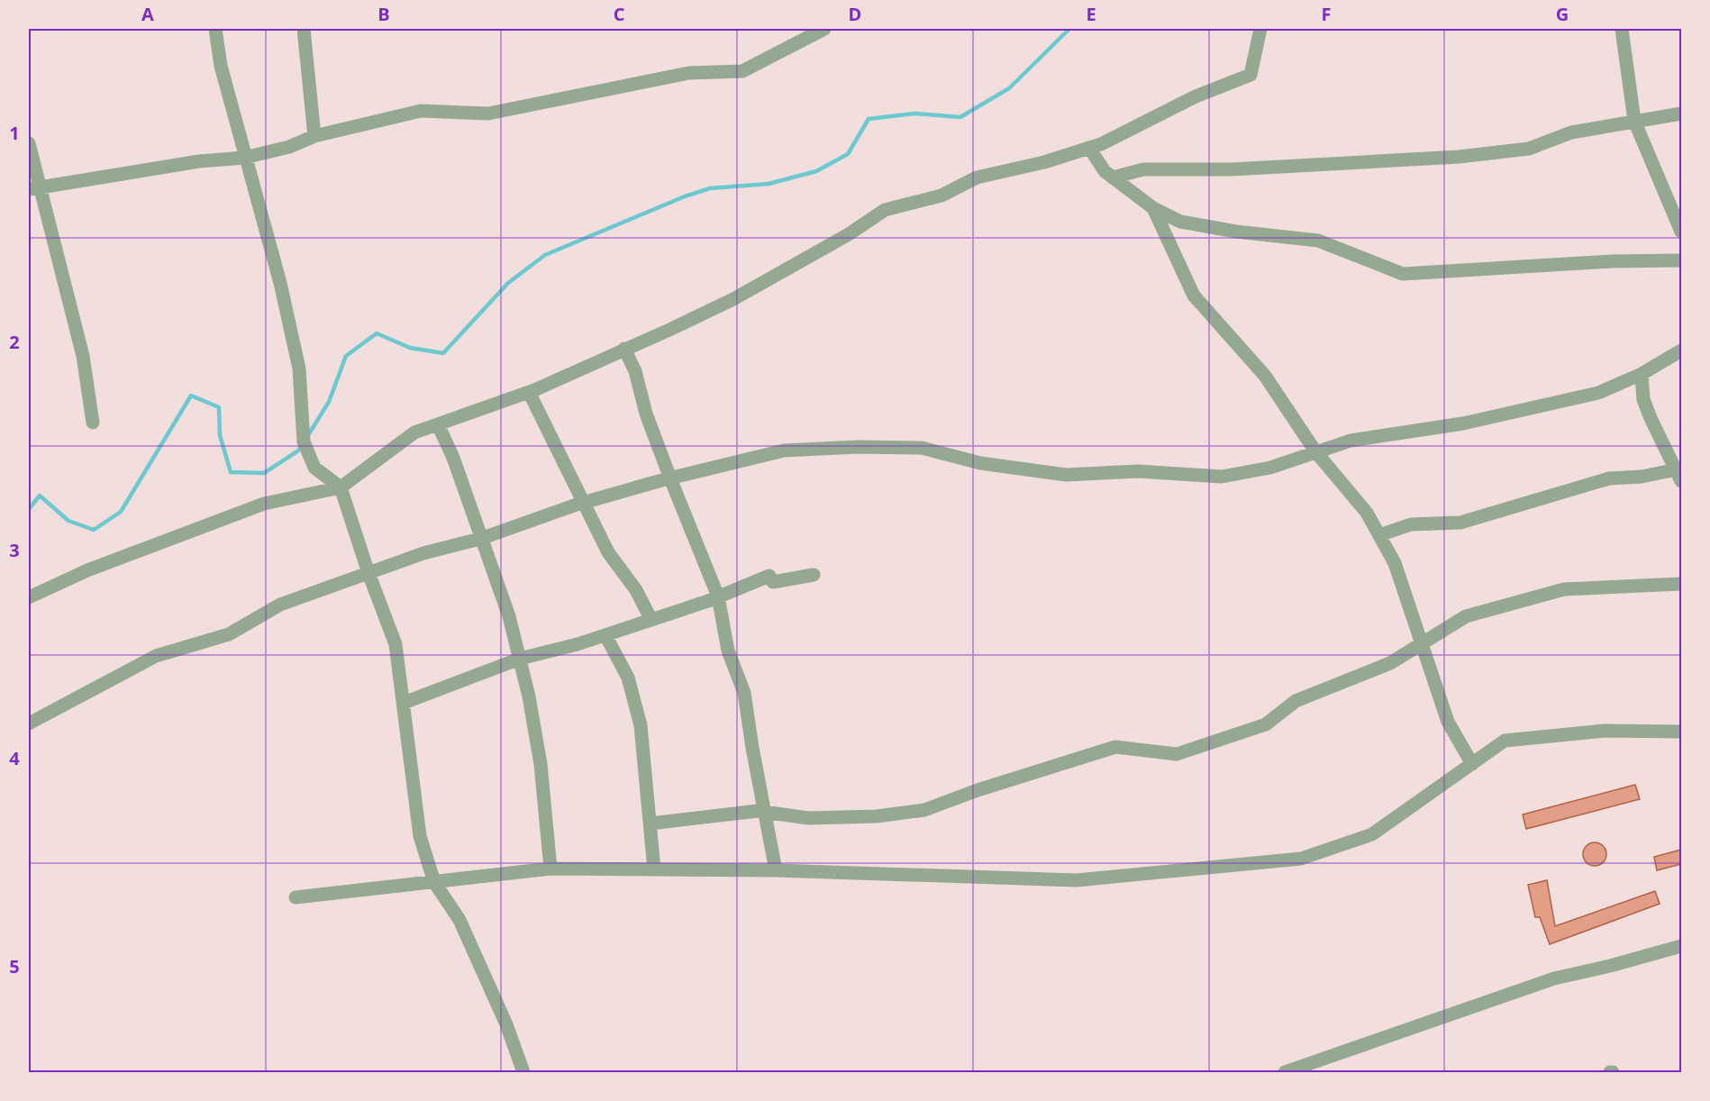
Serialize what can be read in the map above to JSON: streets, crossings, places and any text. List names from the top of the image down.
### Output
{
  "grid": {
    "columns": [
      "A",
      "B",
      "C",
      "D",
      "E",
      "F",
      "G"
    ],
    "rows": [
      "1",
      "2",
      "3",
      "4",
      "5"
    ]
  }
}
